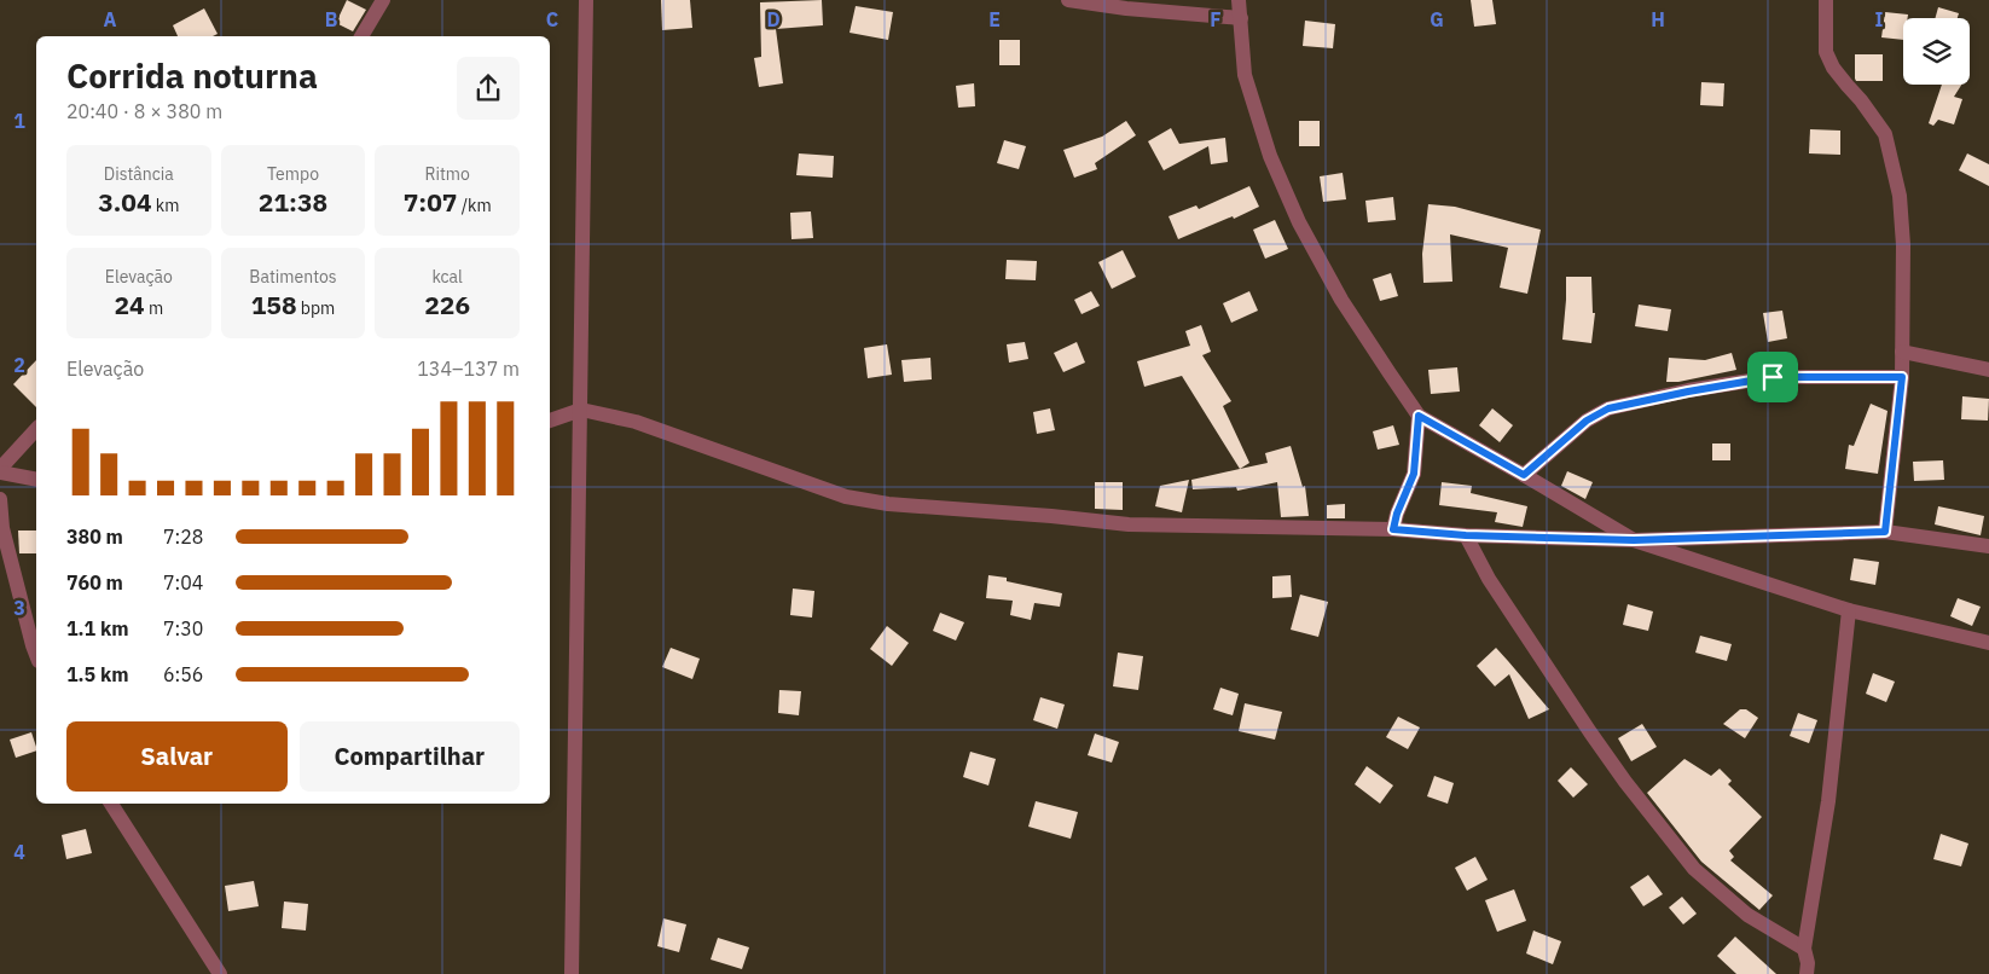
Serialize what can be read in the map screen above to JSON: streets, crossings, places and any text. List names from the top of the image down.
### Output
{
  "page": {
    "heading": ["Corrida noturna", "20:40 · 8 × 380 m"],
    "stats": [
      ["Distância", "3.04 km"],
      ["Tempo", "21:38"],
      ["Ritmo", "7:07 /km"],
      ["Elevação", "24 m"],
      ["Batimentos", "158 bpm"],
      ["kcal", "226"]
    ],
    "chart": ["Elevação", "134–137 m"],
    "list": [
      {
        "name": "380 m",
        "note": "7:28"
      },
      {
        "name": "760 m",
        "note": "7:04"
      },
      {
        "name": "1.1 km",
        "note": "7:30"
      },
      {
        "name": "1.5 km",
        "note": "6:56"
      }
    ],
    "buttons": ["Salvar", "Compartilhar"]
  },
  "grid": {
    "columns": [
      "A",
      "B",
      "C",
      "D",
      "E",
      "F",
      "G",
      "H",
      "I"
    ],
    "rows": [
      "1",
      "2",
      "3",
      "4"
    ]
  }
}
